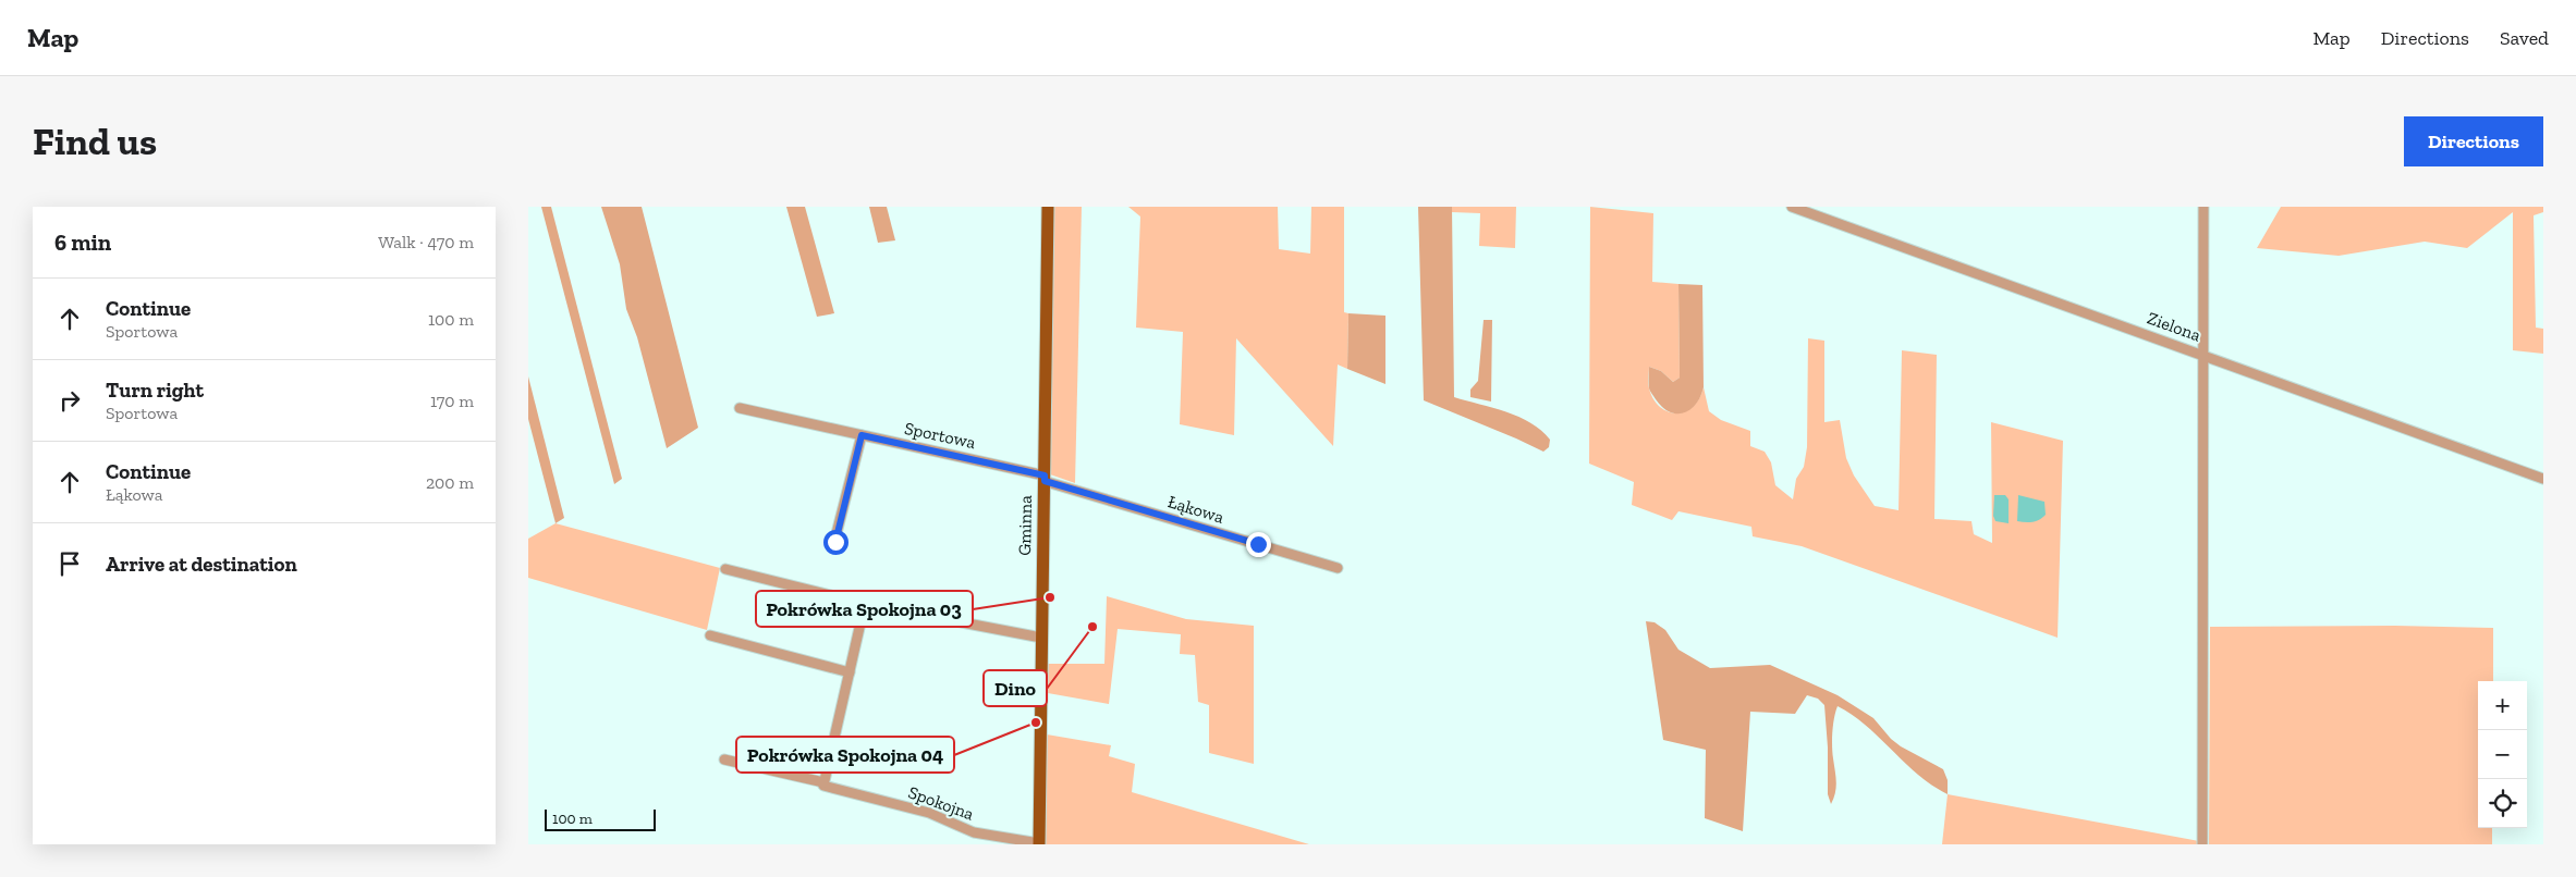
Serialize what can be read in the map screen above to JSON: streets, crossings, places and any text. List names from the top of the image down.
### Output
{
  "streets": {
    "main road": ["Gminna"],
    "street": [
      "Zielona",
      "Sportowa",
      "Łąkowa",
      "Spokojna"
    ]
  },
  "crossings": [
    ["Sportowa", "Łąkowa"],
    ["Sportowa", "Gminna"],
    ["Łąkowa", "Gminna"],
    ["Gminna", "Spokojna"]
  ],
  "places": ["Pokrówka Spokojna 03", "Dino", "Pokrówka Spokojna 04"],
  "scale_bar": "100 m",
  "page": {
    "header": "Map",
    "nav": ["Map", "Directions", "Saved"],
    "buttons": "Directions",
    "title": "Find us",
    "heading": ["6 min", "Walk · 470 m"],
    "list": [
      ["Continue", "Sportowa", "100 m"],
      ["Turn right", "Sportowa", "170 m"],
      ["Continue", "Łąkowa", "200 m"],
      "Arrive at destination"
    ],
    "map_buttons": ["+", "−"],
    "scale": "100 m"
  }
}
